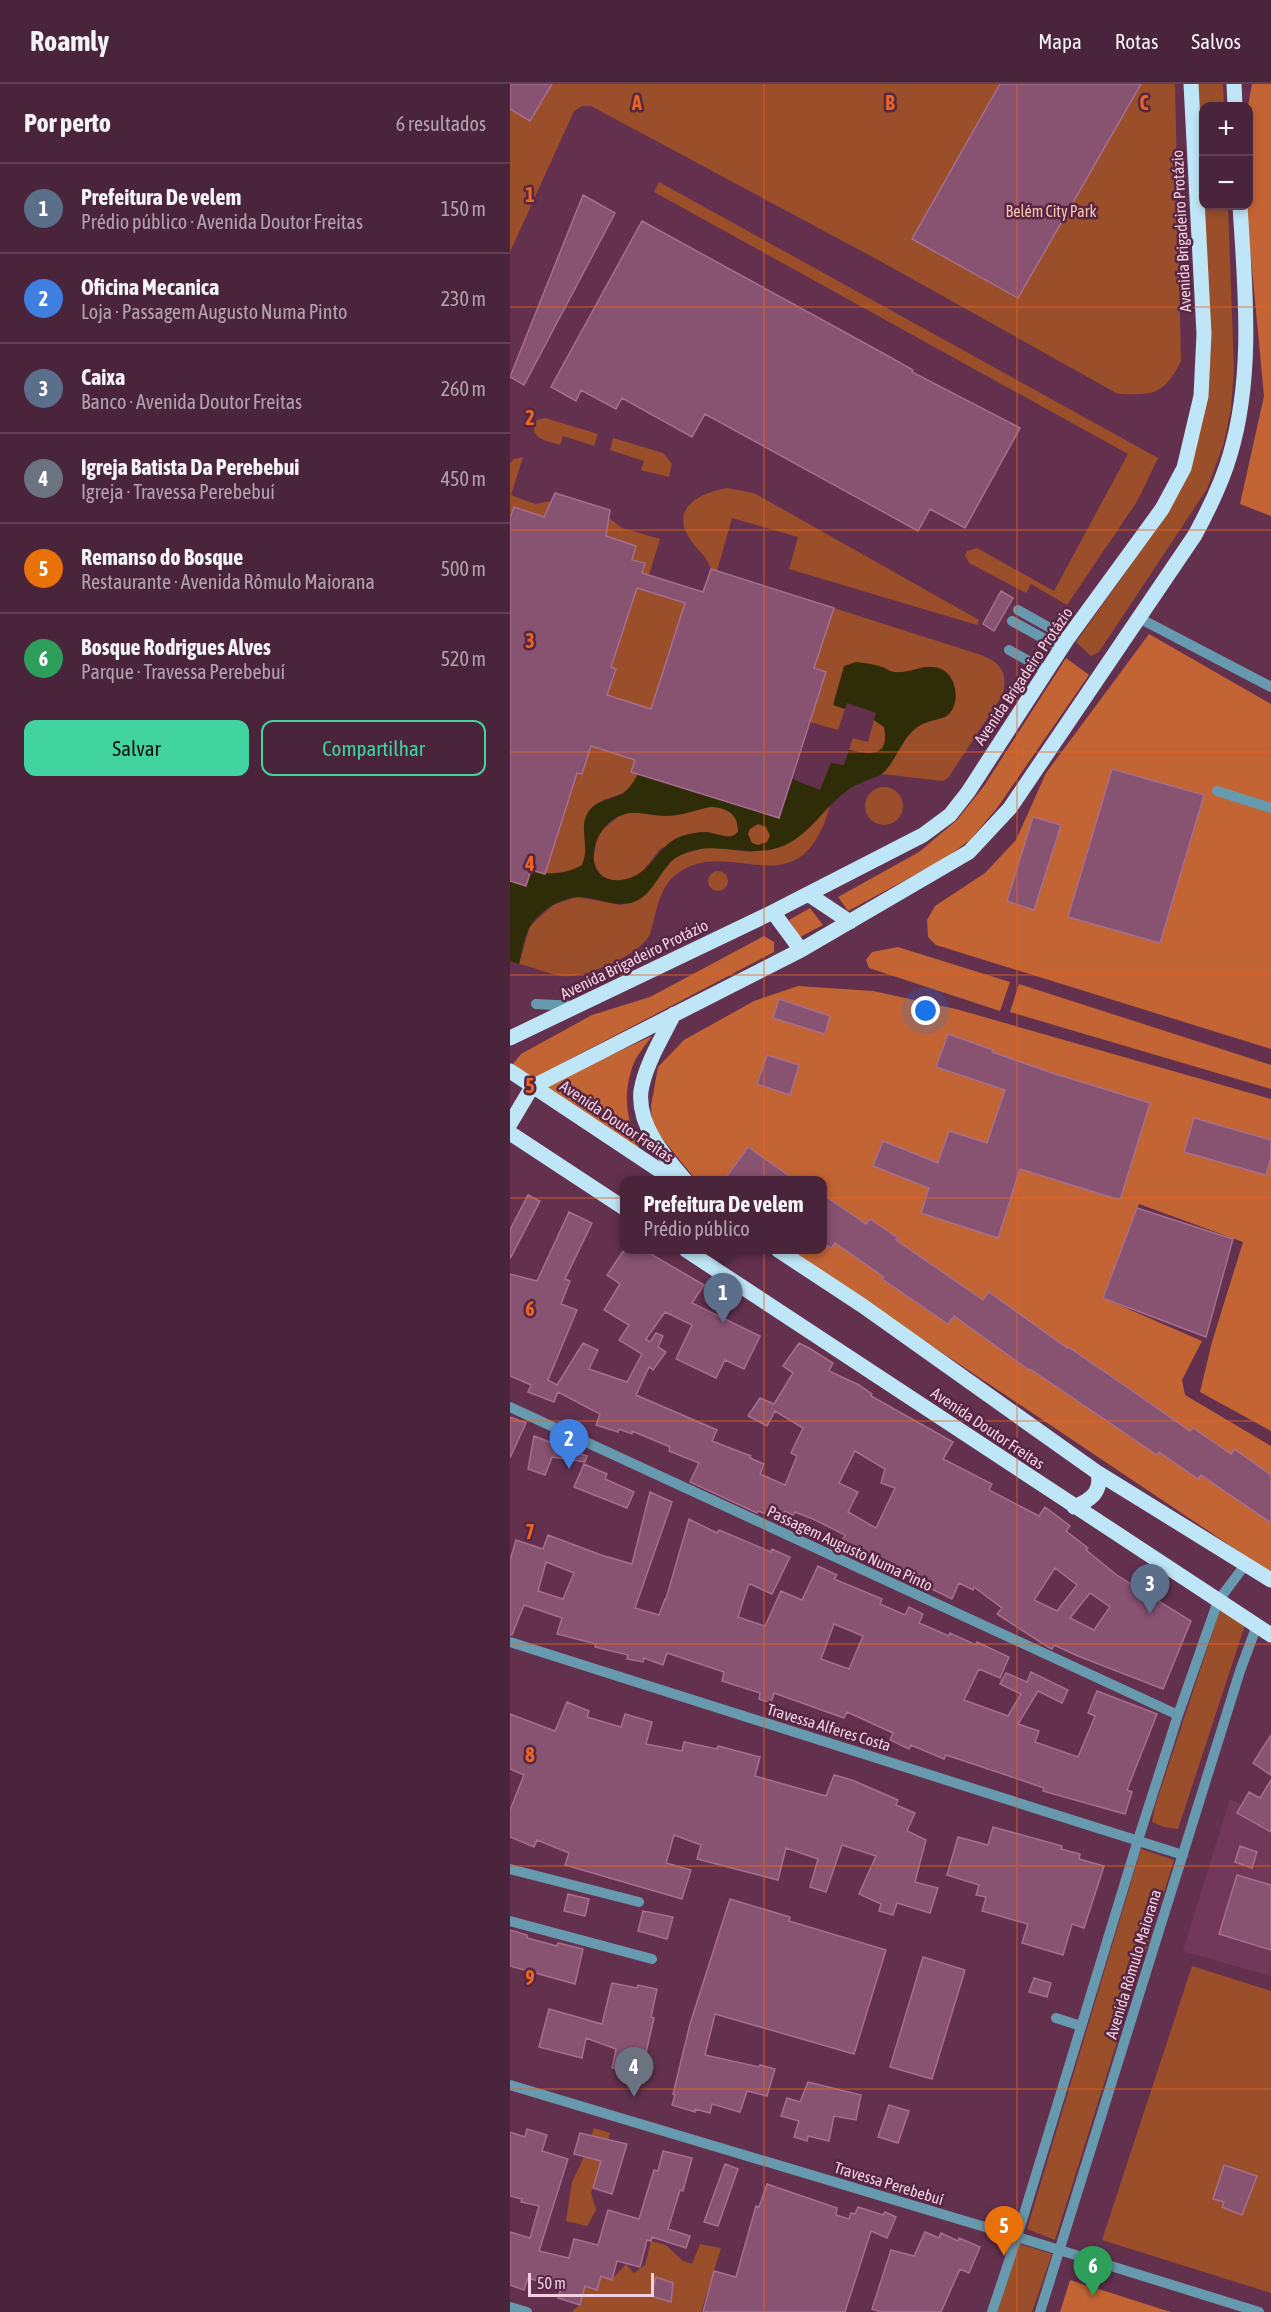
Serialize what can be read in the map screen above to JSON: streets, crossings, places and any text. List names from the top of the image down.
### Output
{
  "streets": {
    "main road": ["Avenida Brigadeiro Protázio", "Avenida Doutor Freitas"],
    "street": [
      "Passagem Augusto Numa Pinto",
      "Travessa Alferes Costa",
      "Avenida Rômulo Maiorana",
      "Travessa Perebebuí"
    ]
  },
  "crossings": [
    ["Avenida Doutor Freitas", "Avenida Rômulo Maiorana"],
    ["Passagem Augusto Numa Pinto", "Avenida Rômulo Maiorana"],
    ["Travessa Alferes Costa", "Avenida Rômulo Maiorana"],
    ["Avenida Rômulo Maiorana", "Travessa Perebebuí"]
  ],
  "parks": ["Belém City Park"],
  "scale_bar": "50 m",
  "page": {
    "header": "Roamly",
    "nav": ["Mapa", "Rotas", "Salvos"],
    "heading": ["Por perto", "6 resultados"],
    "map_buttons": ["+", "−"],
    "list": [
      {
        "mark": "1",
        "name": "Prefeitura De velem",
        "note": "Prédio público · Avenida Doutor Freitas",
        "value": "150 m"
      },
      {
        "mark": "2",
        "name": "Oficina Mecanica",
        "note": "Loja · Passagem Augusto Numa Pinto",
        "value": "230 m"
      },
      {
        "mark": "3",
        "name": "Caixa",
        "note": "Banco · Avenida Doutor Freitas",
        "value": "260 m"
      },
      {
        "mark": "4",
        "name": "Igreja Batista Da Perebebui",
        "note": "Igreja · Travessa Perebebuí",
        "value": "450 m"
      },
      {
        "mark": "5",
        "name": "Remanso do Bosque",
        "note": "Restaurante · Avenida Rômulo Maiorana",
        "value": "500 m"
      },
      {
        "mark": "6",
        "name": "Bosque Rodrigues Alves",
        "note": "Parque · Travessa Perebebuí",
        "value": "520 m"
      }
    ],
    "buttons": ["Salvar", "Compartilhar"],
    "popup": ["Prefeitura De velem", "Prédio público"],
    "pins": [
      "1",
      "2",
      "3",
      "4",
      "5",
      "6"
    ],
    "scale": "50 m"
  },
  "grid": {
    "columns": ["A", "B", "C"],
    "rows": [
      "1",
      "2",
      "3",
      "4",
      "5",
      "6",
      "7",
      "8",
      "9"
    ]
  }
}
